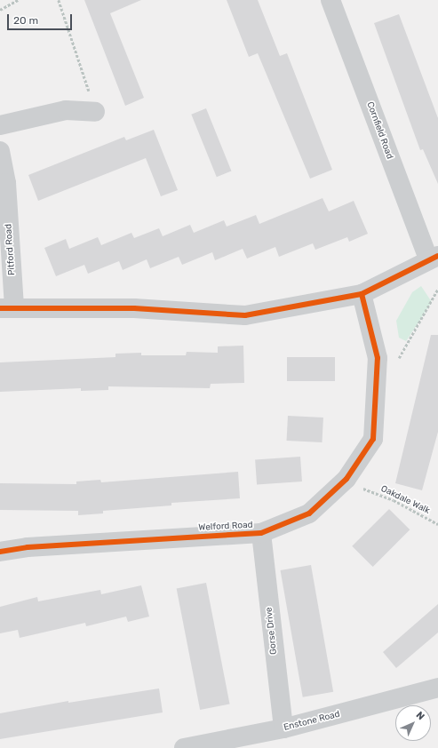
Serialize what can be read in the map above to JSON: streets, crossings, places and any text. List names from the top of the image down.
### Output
{
  "streets": {
    "street": [
      "Cornfield Road",
      "Pitford Road",
      "Welford Road",
      "Gorse Drive",
      "Enstone Road"
    ],
    "path": ["Oakdale Walk"]
  },
  "crossings": [
    ["Oakdale Walk", "Welford Road"],
    ["Welford Road", "Gorse Drive"],
    ["Gorse Drive", "Enstone Road"]
  ],
  "scale_bar": "20 m",
  "north": "top right"
}
